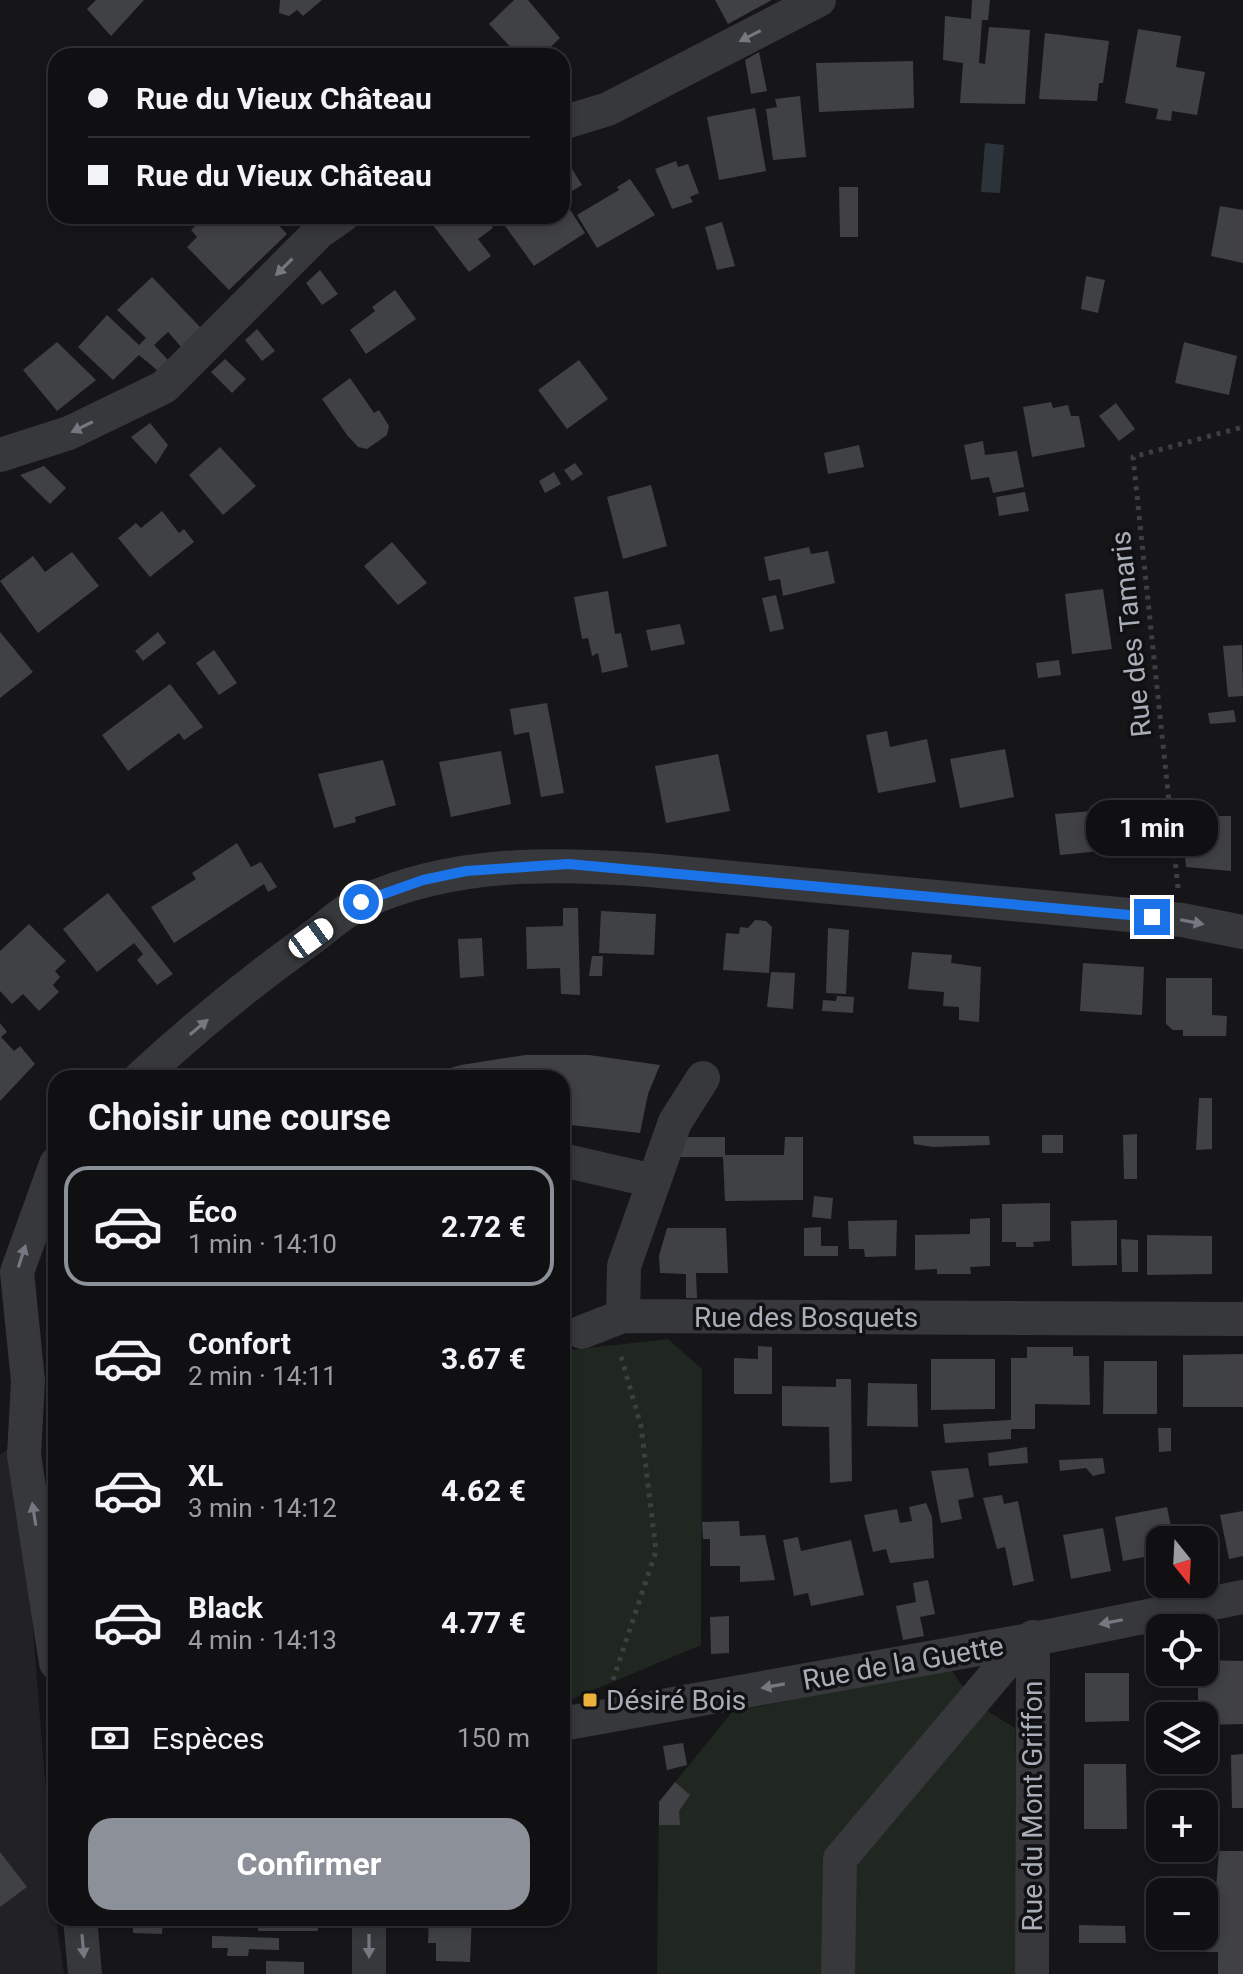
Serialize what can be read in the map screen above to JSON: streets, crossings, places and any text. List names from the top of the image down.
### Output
{
  "streets": {
    "street": ["Rue des Bosquets", "Rue de la Guette", "Rue du Mont Griffon"],
    "path": ["Rue des Tamaris"]
  },
  "crossings": [
    ["Rue de la Guette", "Rue du Mont Griffon"]
  ],
  "one_way": ["Rue de la Guette"],
  "places": {
    "transit": ["Désiré Bois"]
  },
  "north": "bottom",
  "page": {
    "banner": ["Rue du Vieux Château", "Rue du Vieux Château"],
    "bubble": "1 min",
    "heading": "Choisir une course",
    "list": [
      {
        "name": "Éco",
        "note": "1 min · 14:10",
        "value": "2.72 €"
      },
      {
        "name": "Confort",
        "note": "2 min · 14:11",
        "value": "3.67 €"
      },
      {
        "name": "XL",
        "note": "3 min · 14:12",
        "value": "4.62 €"
      },
      {
        "name": "Black",
        "note": "4 min · 14:13",
        "value": "4.77 €"
      }
    ],
    "map_buttons": ["+", "−"],
    "pay": ["Espèces", "150 m"],
    "buttons": "Confirmer"
  }
}
